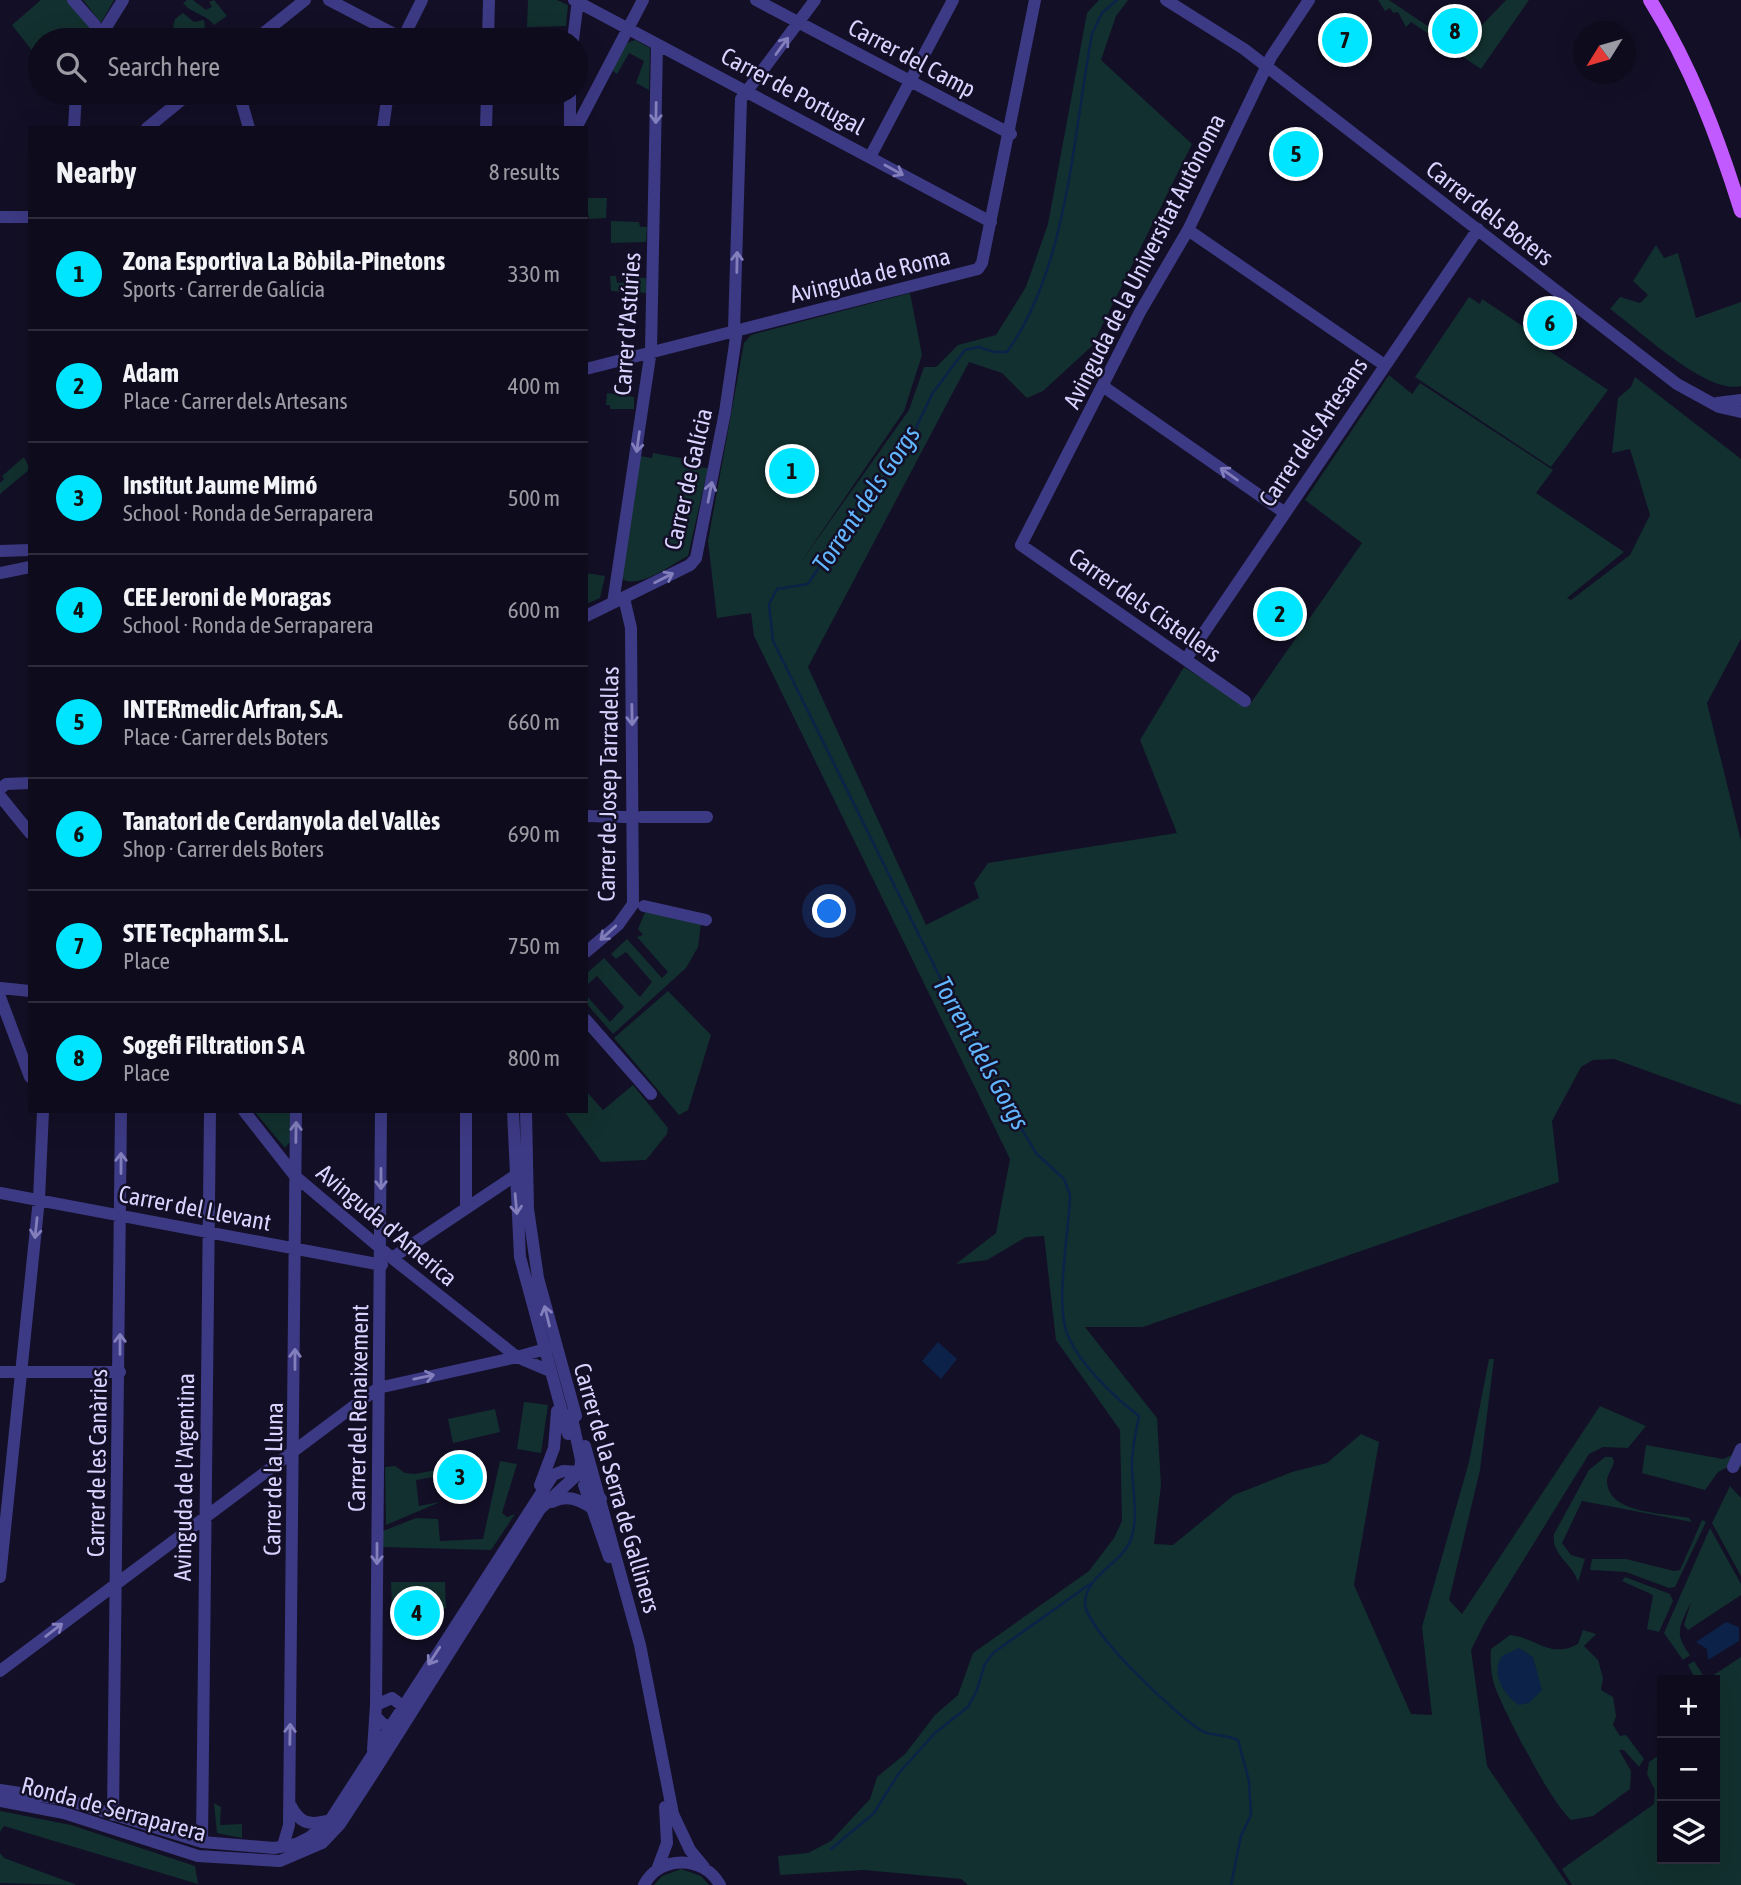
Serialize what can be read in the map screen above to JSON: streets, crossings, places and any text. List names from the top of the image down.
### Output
{
  "streets": {
    "street": [
      "Carrer del Camp",
      "Carrer de Portugal",
      "Carrer dels Boters",
      "Avinguda de la Universitat Autònoma",
      "Avinguda de Roma",
      "Carrer d'Astúries",
      "Carrer dels Artesans",
      "Carrer de Galícia",
      "Carrer dels Cistellers",
      "Carrer de Josep Tarradellas",
      "Carrer del Llevant",
      "Avinguda d'America",
      "Carrer del Renaixement",
      "Carrer de les Canàries",
      "Avinguda de l'Argentina",
      "Carrer de la Lluna",
      "Carrer de la Serra de Galliners",
      "Ronda de Serraparera"
    ]
  },
  "crossings": [
    ["Carrer del Camp", "Avinguda de Roma"],
    ["Carrer de Portugal", "Avinguda de Roma"],
    ["Carrer de Portugal", "Carrer d'Astúries"],
    ["Carrer de Portugal", "Carrer de Galícia"],
    ["Carrer dels Boters", "Avinguda de la Universitat Autònoma"],
    ["Carrer dels Boters", "Carrer dels Artesans"],
    ["Avinguda de la Universitat Autònoma", "Carrer dels Cistellers"],
    ["Avinguda de Roma", "Carrer d'Astúries"],
    ["Avinguda de Roma", "Carrer de Galícia"],
    ["Carrer d'Astúries", "Carrer de Galícia"],
    ["Carrer d'Astúries", "Carrer de Josep Tarradellas"],
    ["Carrer dels Artesans", "Carrer dels Cistellers"],
    ["Carrer de Galícia", "Carrer de Josep Tarradellas"],
    ["Carrer del Llevant", "Avinguda d'America"],
    ["Carrer del Llevant", "Carrer del Renaixement"],
    ["Carrer del Llevant", "Carrer de les Canàries"],
    ["Carrer del Llevant", "Avinguda de l'Argentina"],
    ["Carrer del Llevant", "Carrer de la Lluna"],
    ["Avinguda d'America", "Carrer del Renaixement"],
    ["Avinguda d'America", "Carrer de la Lluna"],
    ["Avinguda d'America", "Carrer de la Serra de Galliners"],
    ["Carrer del Renaixement", "Ronda de Serraparera"],
    ["Carrer de les Canàries", "Ronda de Serraparera"],
    ["Avinguda de l'Argentina", "Ronda de Serraparera"],
    ["Carrer de la Lluna", "Ronda de Serraparera"],
    ["Carrer de la Serra de Galliners", "Ronda de Serraparera"]
  ],
  "one_way": [
    "Carrer d'Astúries",
    "Carrer de Galícia",
    "Carrer de Josep Tarradellas",
    "Carrer del Renaixement",
    "Carrer de la Lluna"
  ],
  "water": ["Torrent dels Gorgs"],
  "north": "bottom left",
  "page": {
    "pins": [
      "8",
      "7",
      "5",
      "6",
      "1",
      "2",
      "3",
      "4"
    ],
    "search": "Search here",
    "heading": ["Nearby", "8 results"],
    "list": [
      {
        "mark": "1",
        "name": "Zona Esportiva La Bòbila-Pinetons",
        "note": "Sports · Carrer de Galícia",
        "value": "330 m"
      },
      {
        "mark": "2",
        "name": "Adam",
        "note": "Place · Carrer dels Artesans",
        "value": "400 m"
      },
      {
        "mark": "3",
        "name": "Institut Jaume Mimó",
        "note": "School · Ronda de Serraparera",
        "value": "500 m"
      },
      {
        "mark": "4",
        "name": "CEE Jeroni de Moragas",
        "note": "School · Ronda de Serraparera",
        "value": "600 m"
      },
      {
        "mark": "5",
        "name": "INTERmedic Arfran, S.A.",
        "note": "Place · Carrer dels Boters",
        "value": "660 m"
      },
      {
        "mark": "6",
        "name": "Tanatori de Cerdanyola del Vallès",
        "note": "Shop · Carrer dels Boters",
        "value": "690 m"
      },
      {
        "mark": "7",
        "name": "STE Tecpharm S.L.",
        "note": "Place",
        "value": "750 m"
      },
      {
        "mark": "8",
        "name": "Sogefi Filtration S A",
        "note": "Place",
        "value": "800 m"
      }
    ],
    "map_buttons": ["+", "−"]
  }
}
